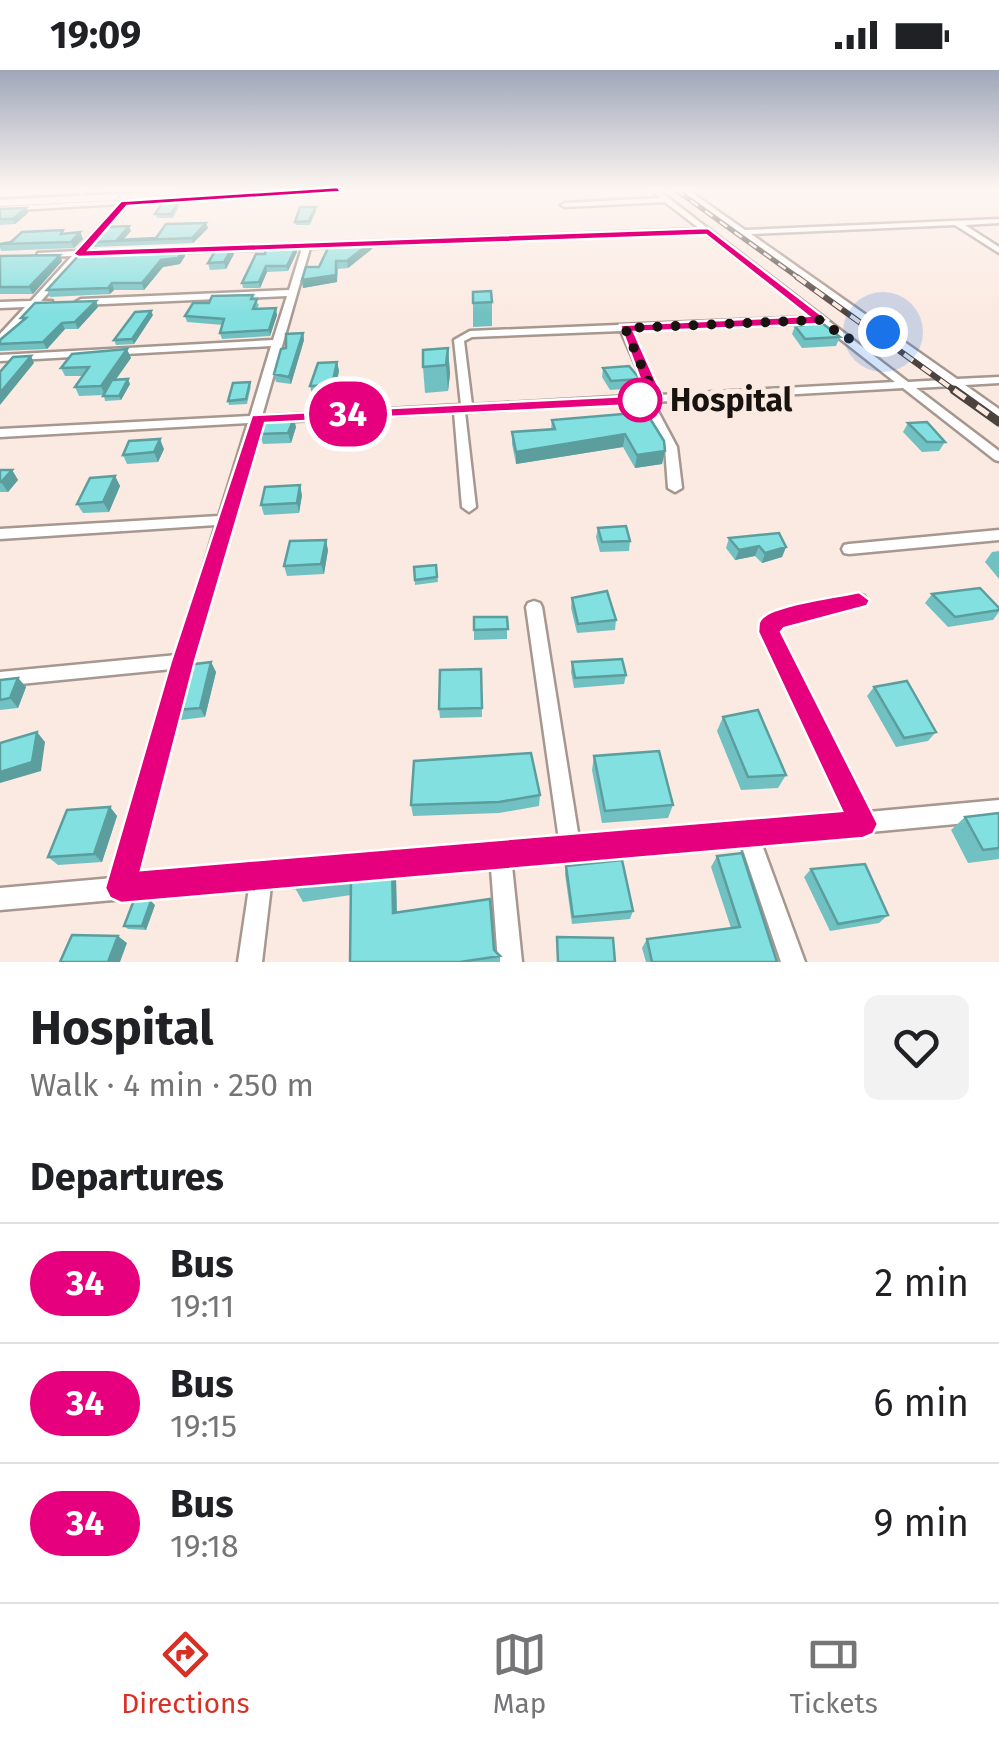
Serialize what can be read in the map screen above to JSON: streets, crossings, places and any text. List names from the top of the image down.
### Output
{
  "places": ["Hospital"],
  "lines": ["bus line 34"],
  "page": {
    "status": "19:09",
    "on_map": "34",
    "heading": [
      ["Hospital", "Walk · 4 min · 250 m"],
      "Departures"
    ],
    "list": [
      {
        "mark": "34",
        "name": "Bus",
        "note": "19:11",
        "value": "2 min"
      },
      {
        "mark": "34",
        "name": "Bus",
        "note": "19:15",
        "value": "6 min"
      },
      {
        "mark": "34",
        "name": "Bus",
        "note": "19:18",
        "value": "9 min"
      }
    ],
    "tabs": ["Directions", "Map", "Tickets"]
  }
}
